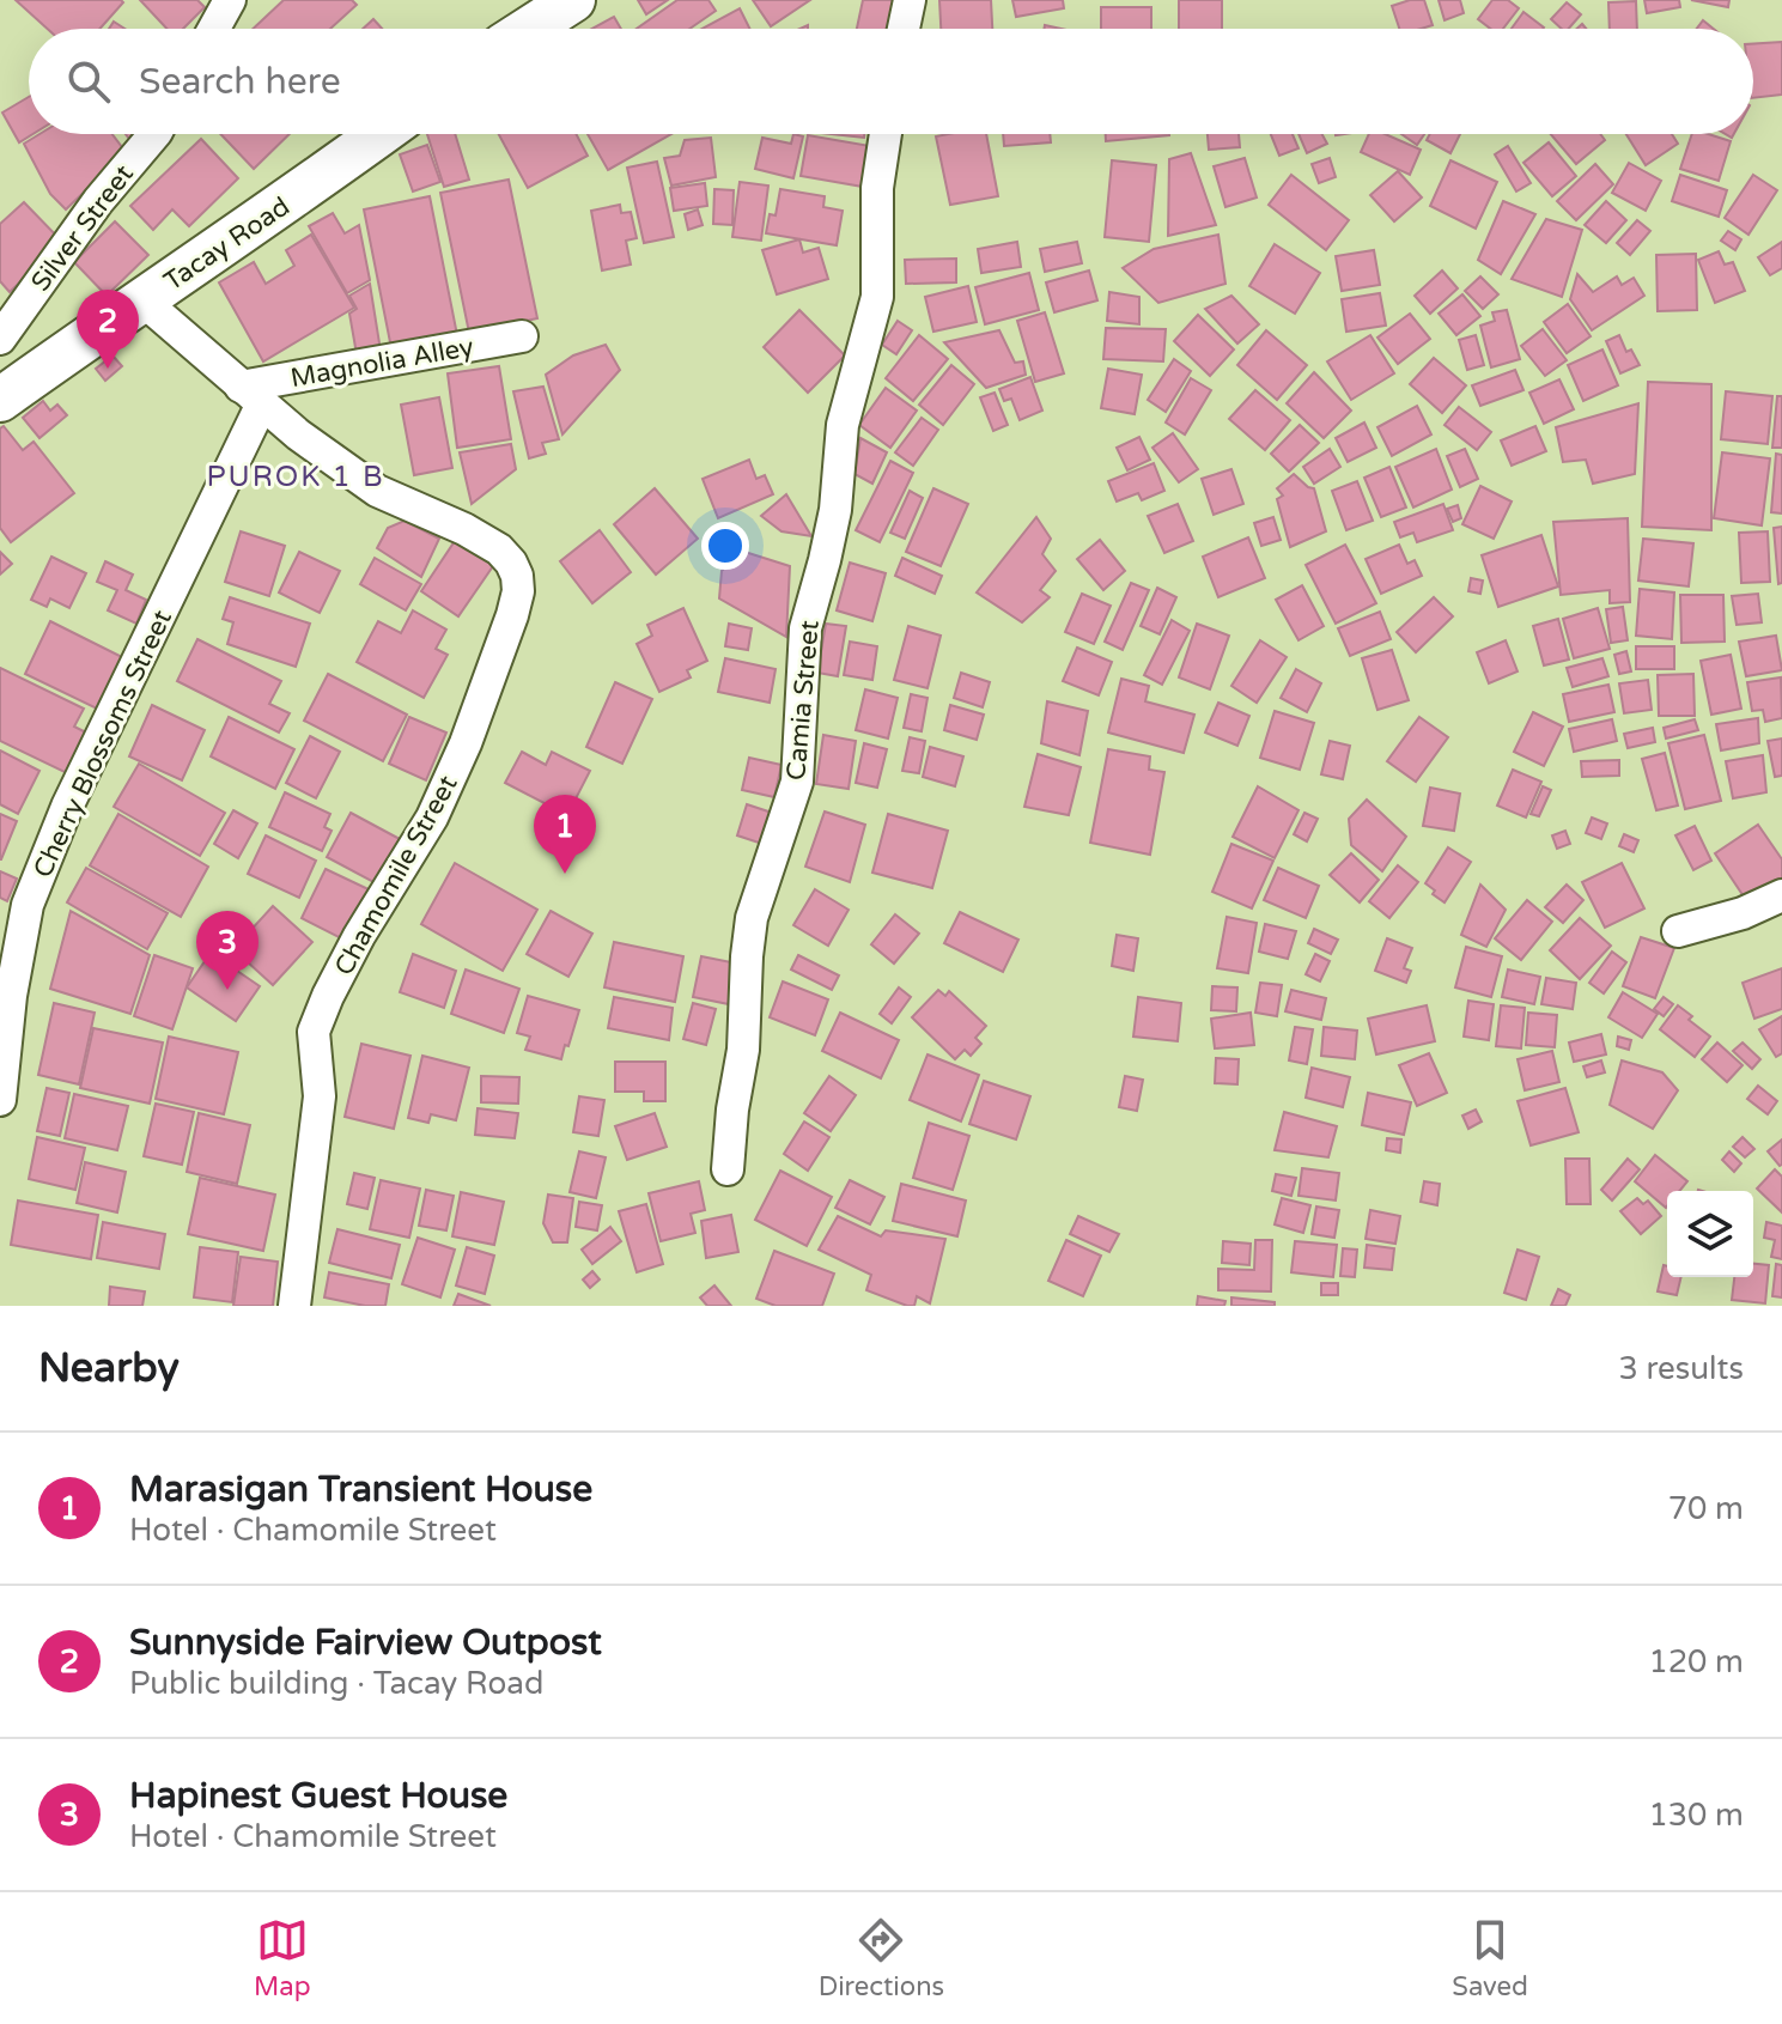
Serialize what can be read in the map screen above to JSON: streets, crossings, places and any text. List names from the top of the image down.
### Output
{
  "streets": {
    "main road": ["Tacay Road"],
    "street": [
      "Silver Street",
      "Magnolia Alley",
      "Camia Street",
      "Cherry Blossoms Street",
      "Chamomile Street"
    ]
  },
  "crossings": [
    ["Tacay Road", "Chamomile Street"],
    ["Magnolia Alley", "Cherry Blossoms Street"],
    ["Magnolia Alley", "Chamomile Street"],
    ["Cherry Blossoms Street", "Chamomile Street"]
  ],
  "districts": ["PUROK 1 B"],
  "page": {
    "search": "Search here",
    "pins": ["2", "1", "3"],
    "heading": ["Nearby", "3 results"],
    "list": [
      {
        "mark": "1",
        "name": "Marasigan Transient House",
        "note": "Hotel · Chamomile Street",
        "value": "70 m"
      },
      {
        "mark": "2",
        "name": "Sunnyside Fairview Outpost",
        "note": "Public building · Tacay Road",
        "value": "120 m"
      },
      {
        "mark": "3",
        "name": "Hapinest Guest House",
        "note": "Hotel · Chamomile Street",
        "value": "130 m"
      }
    ],
    "nav": ["Map", "Directions", "Saved"]
  }
}
